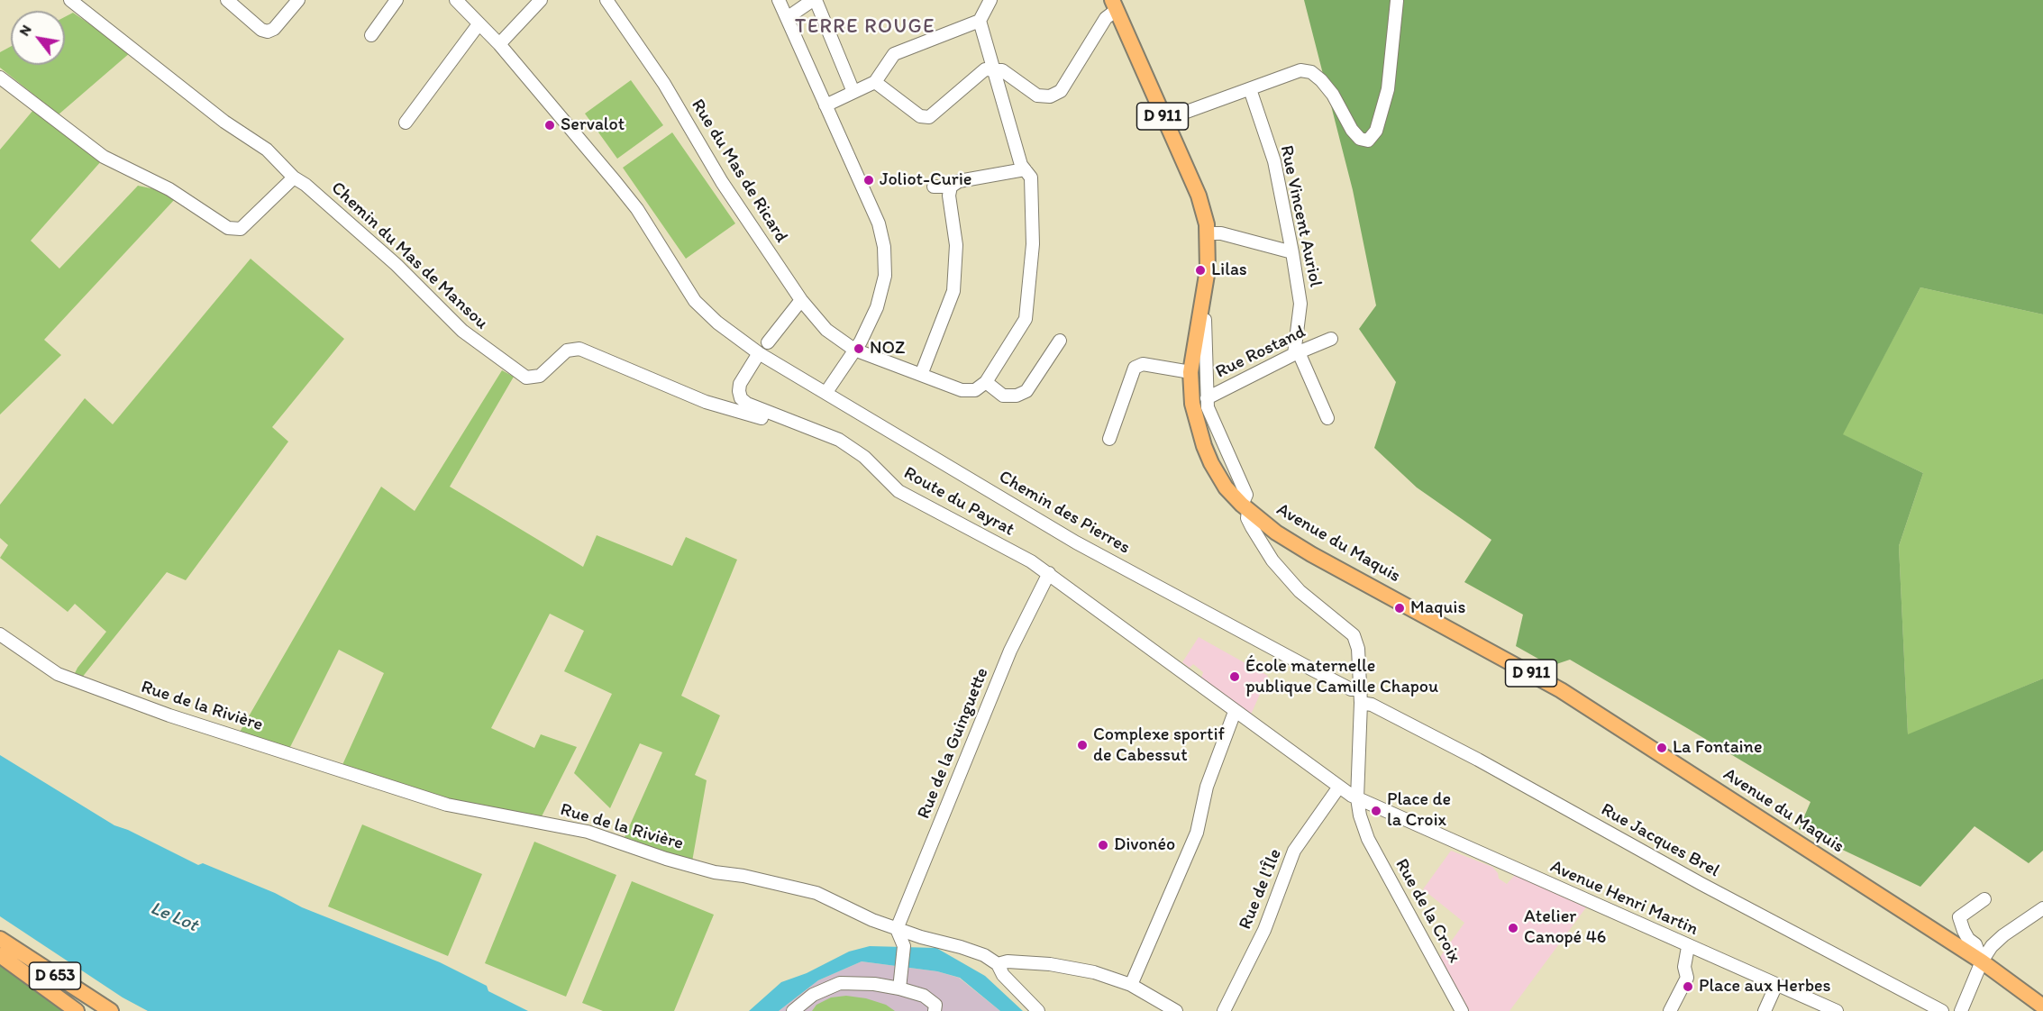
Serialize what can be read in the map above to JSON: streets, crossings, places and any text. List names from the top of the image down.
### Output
{
  "streets": {
    "main road": ["D 911", "Avenue du Maquis", "D 653"],
    "street": [
      "Rue du Mas de Ricard",
      "Rue Vincent Auriol",
      "Chemin du Mas de Mansou",
      "Rue Rostand",
      "Route du Payrat",
      "Chemin des Pierres",
      "Rue de la Rivière",
      "Rue de la Guinguette",
      "Rue Jacques Brel",
      "Rue de l'Île",
      "Avenue Henri Martin",
      "Rue de la Croix"
    ]
  },
  "crossings": [
    ["D 911", "Avenue du Maquis"],
    ["Rue Vincent Auriol", "Rue Rostand"],
    ["Chemin du Mas de Mansou", "Route du Payrat"],
    ["Route du Payrat", "Chemin des Pierres"],
    ["Route du Payrat", "Rue de la Guinguette"],
    ["Route du Payrat", "Rue de l'Île"],
    ["Rue de la Rivière", "Rue de la Guinguette"],
    ["Avenue Henri Martin", "Rue de la Croix"]
  ],
  "districts": ["TERRE ROUGE"],
  "water": ["Le Lot"],
  "places": [
    "Servalot",
    "Joliot-Curie",
    "Lilas",
    "NOZ",
    "Maquis",
    "École maternelle publique Camille Chapou",
    "Complexe sportif de Cabessut",
    "La Fontaine",
    "Place de la Croix",
    "Divonéo",
    "Atelier Canopé 46",
    "Place aux Herbes"
  ],
  "north": "top left"
}
